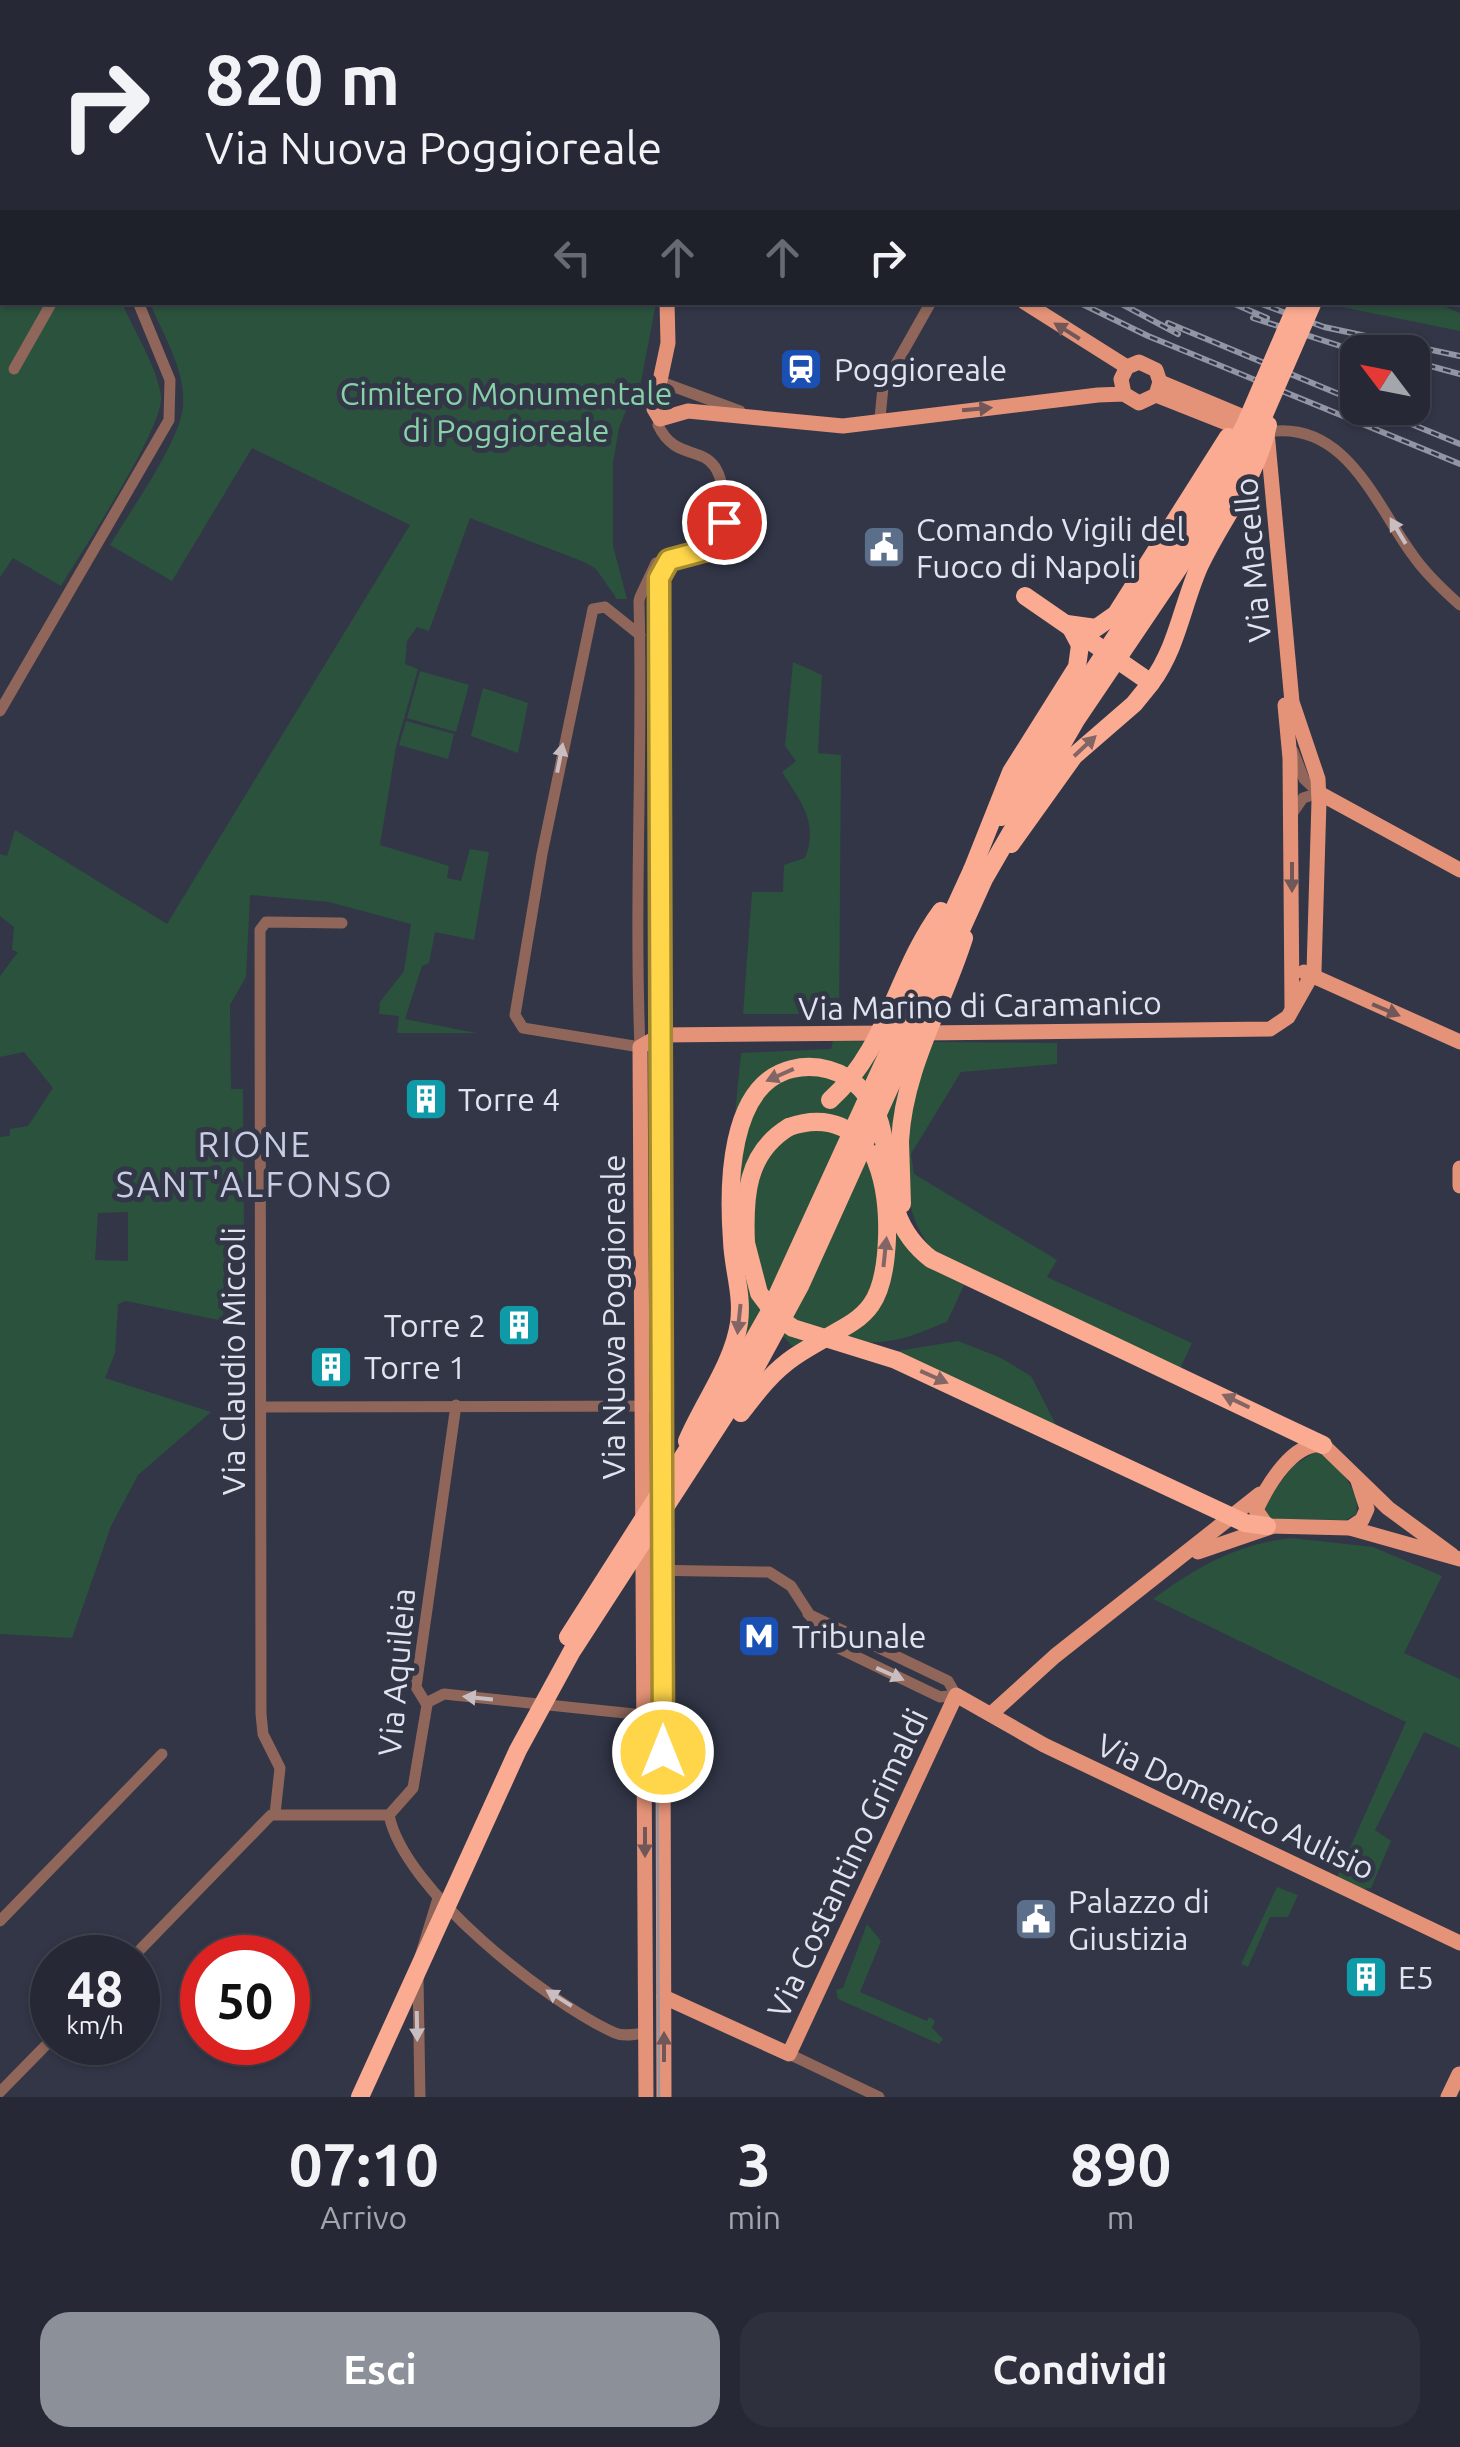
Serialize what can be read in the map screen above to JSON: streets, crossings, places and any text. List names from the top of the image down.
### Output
{
  "streets": {
    "main road": [
      "Via Macello",
      "Via Marino di Caramanico",
      "Via Nuova Poggioreale",
      "Via Domenico Aulisio",
      "Via Costantino Grimaldi"
    ],
    "street": ["Via Claudio Miccoli", "Via Aquileia"]
  },
  "crossings": [
    ["Via Marino di Caramanico", "Via Nuova Poggioreale"],
    ["Via Domenico Aulisio", "Via Costantino Grimaldi"]
  ],
  "districts": ["RIONE SANT'ALFONSO"],
  "parks": ["Cimitero Monumentale di Poggioreale"],
  "places": {
    "station": ["Poggioreale"],
    "public building": ["Comando Vigili del Fuoco di Napoli", "Palazzo di Giustizia"],
    "building": [
      "Torre 4",
      "Torre 2",
      "Torre 1",
      "E5"
    ],
    "metro station": ["Tribunale"]
  },
  "north": "top left",
  "page": {
    "turn": ["820 m", "Via Nuova Poggioreale"],
    "speed": "48 km/h",
    "limit": "50",
    "eta": [
      "07:10",
      "Arrivo",
      "3",
      "min",
      "890",
      "m"
    ],
    "buttons": ["Esci", "Condividi"]
  }
}
